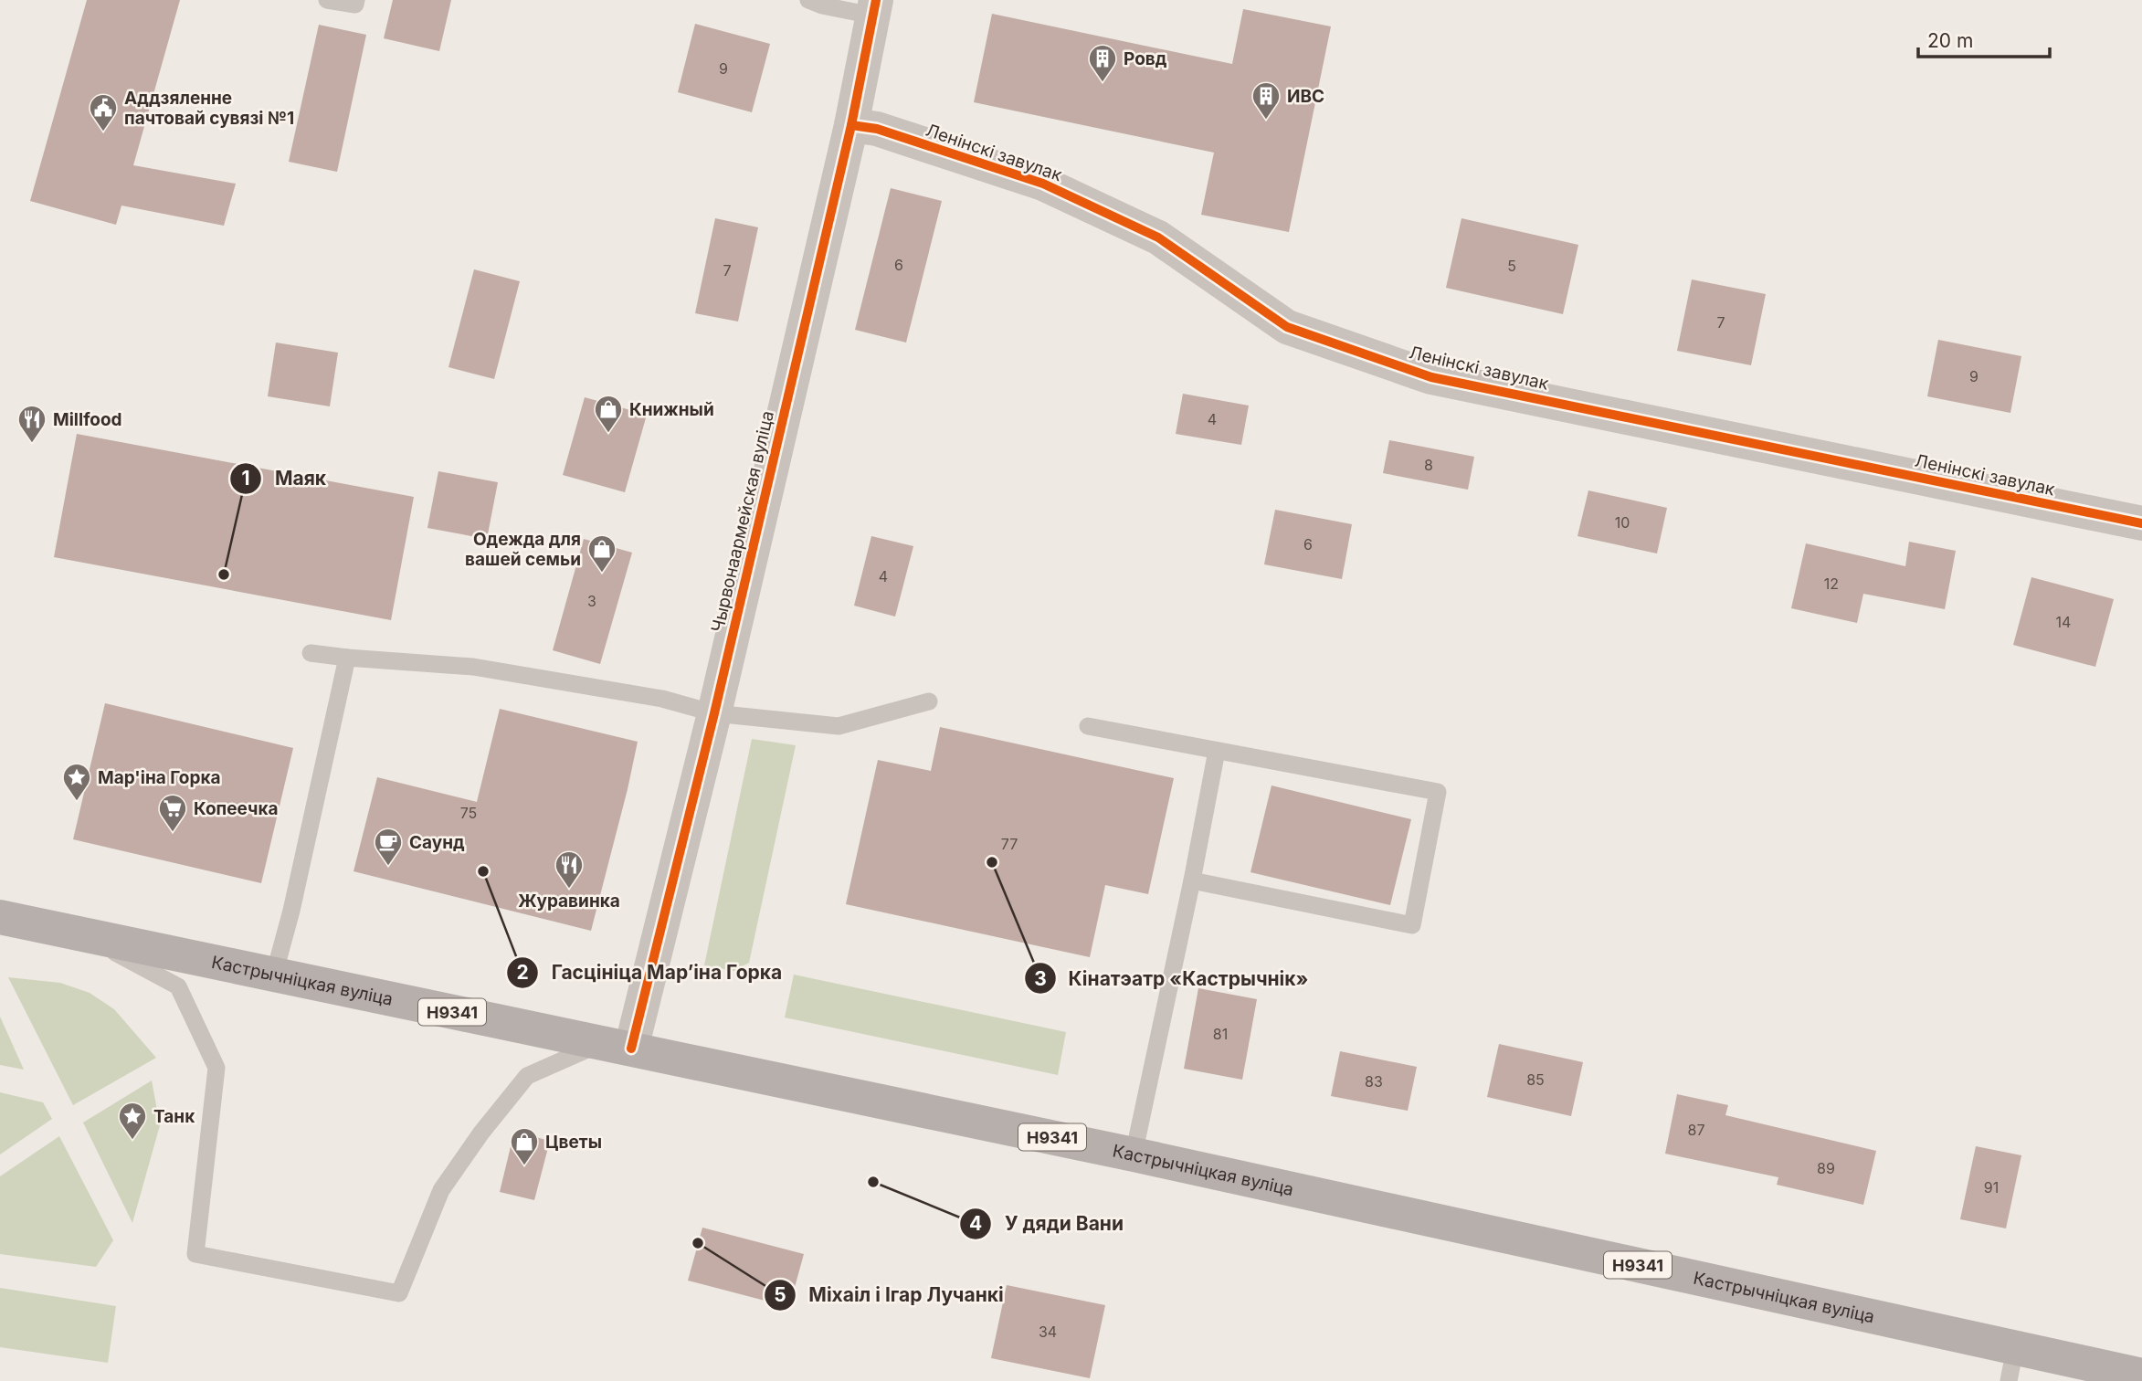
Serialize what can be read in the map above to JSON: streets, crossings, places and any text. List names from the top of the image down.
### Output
{
  "streets": {
    "main road": ["Кастрычніцкая вуліца", "Н9341"],
    "street": ["Ленінскі завулак", "Чырвонаармейская вуліца"]
  },
  "crossings": [
    ["Ленінскі завулак", "Чырвонаармейская вуліца"],
    ["Чырвонаармейская вуліца", "Кастрычніцкая вуліца"]
  ],
  "places": {
    "building": ["Ровд", "ИВС"],
    "public building": ["Аддзяленне пачтовай сувязі №1"],
    "shop": ["Книжный", "Одежда для вашей семьи", "Цветы"],
    "restaurant": ["Millfood", "Журавинка"],
    "other": [
      "Маяк",
      "Кінатэатр «Кастрычнік»",
      "Гасцініца Марʼіна Горка",
      "У дяди Вани",
      "Міхаіл і Ігар Лучанкі"
    ],
    "place": ["Мар'іна Горка", "Танк"],
    "supermarket": ["Копеечка"],
    "cafe": ["Саунд"]
  },
  "house_numbers": [
    "9",
    "6",
    "5",
    "7",
    "7",
    "9",
    "4",
    "8",
    "10",
    "6",
    "4",
    "12",
    "3",
    "14",
    "75",
    "77",
    "81",
    "85",
    "83",
    "87",
    "89",
    "91",
    "34"
  ],
  "scale_bar": "20 m"
}
